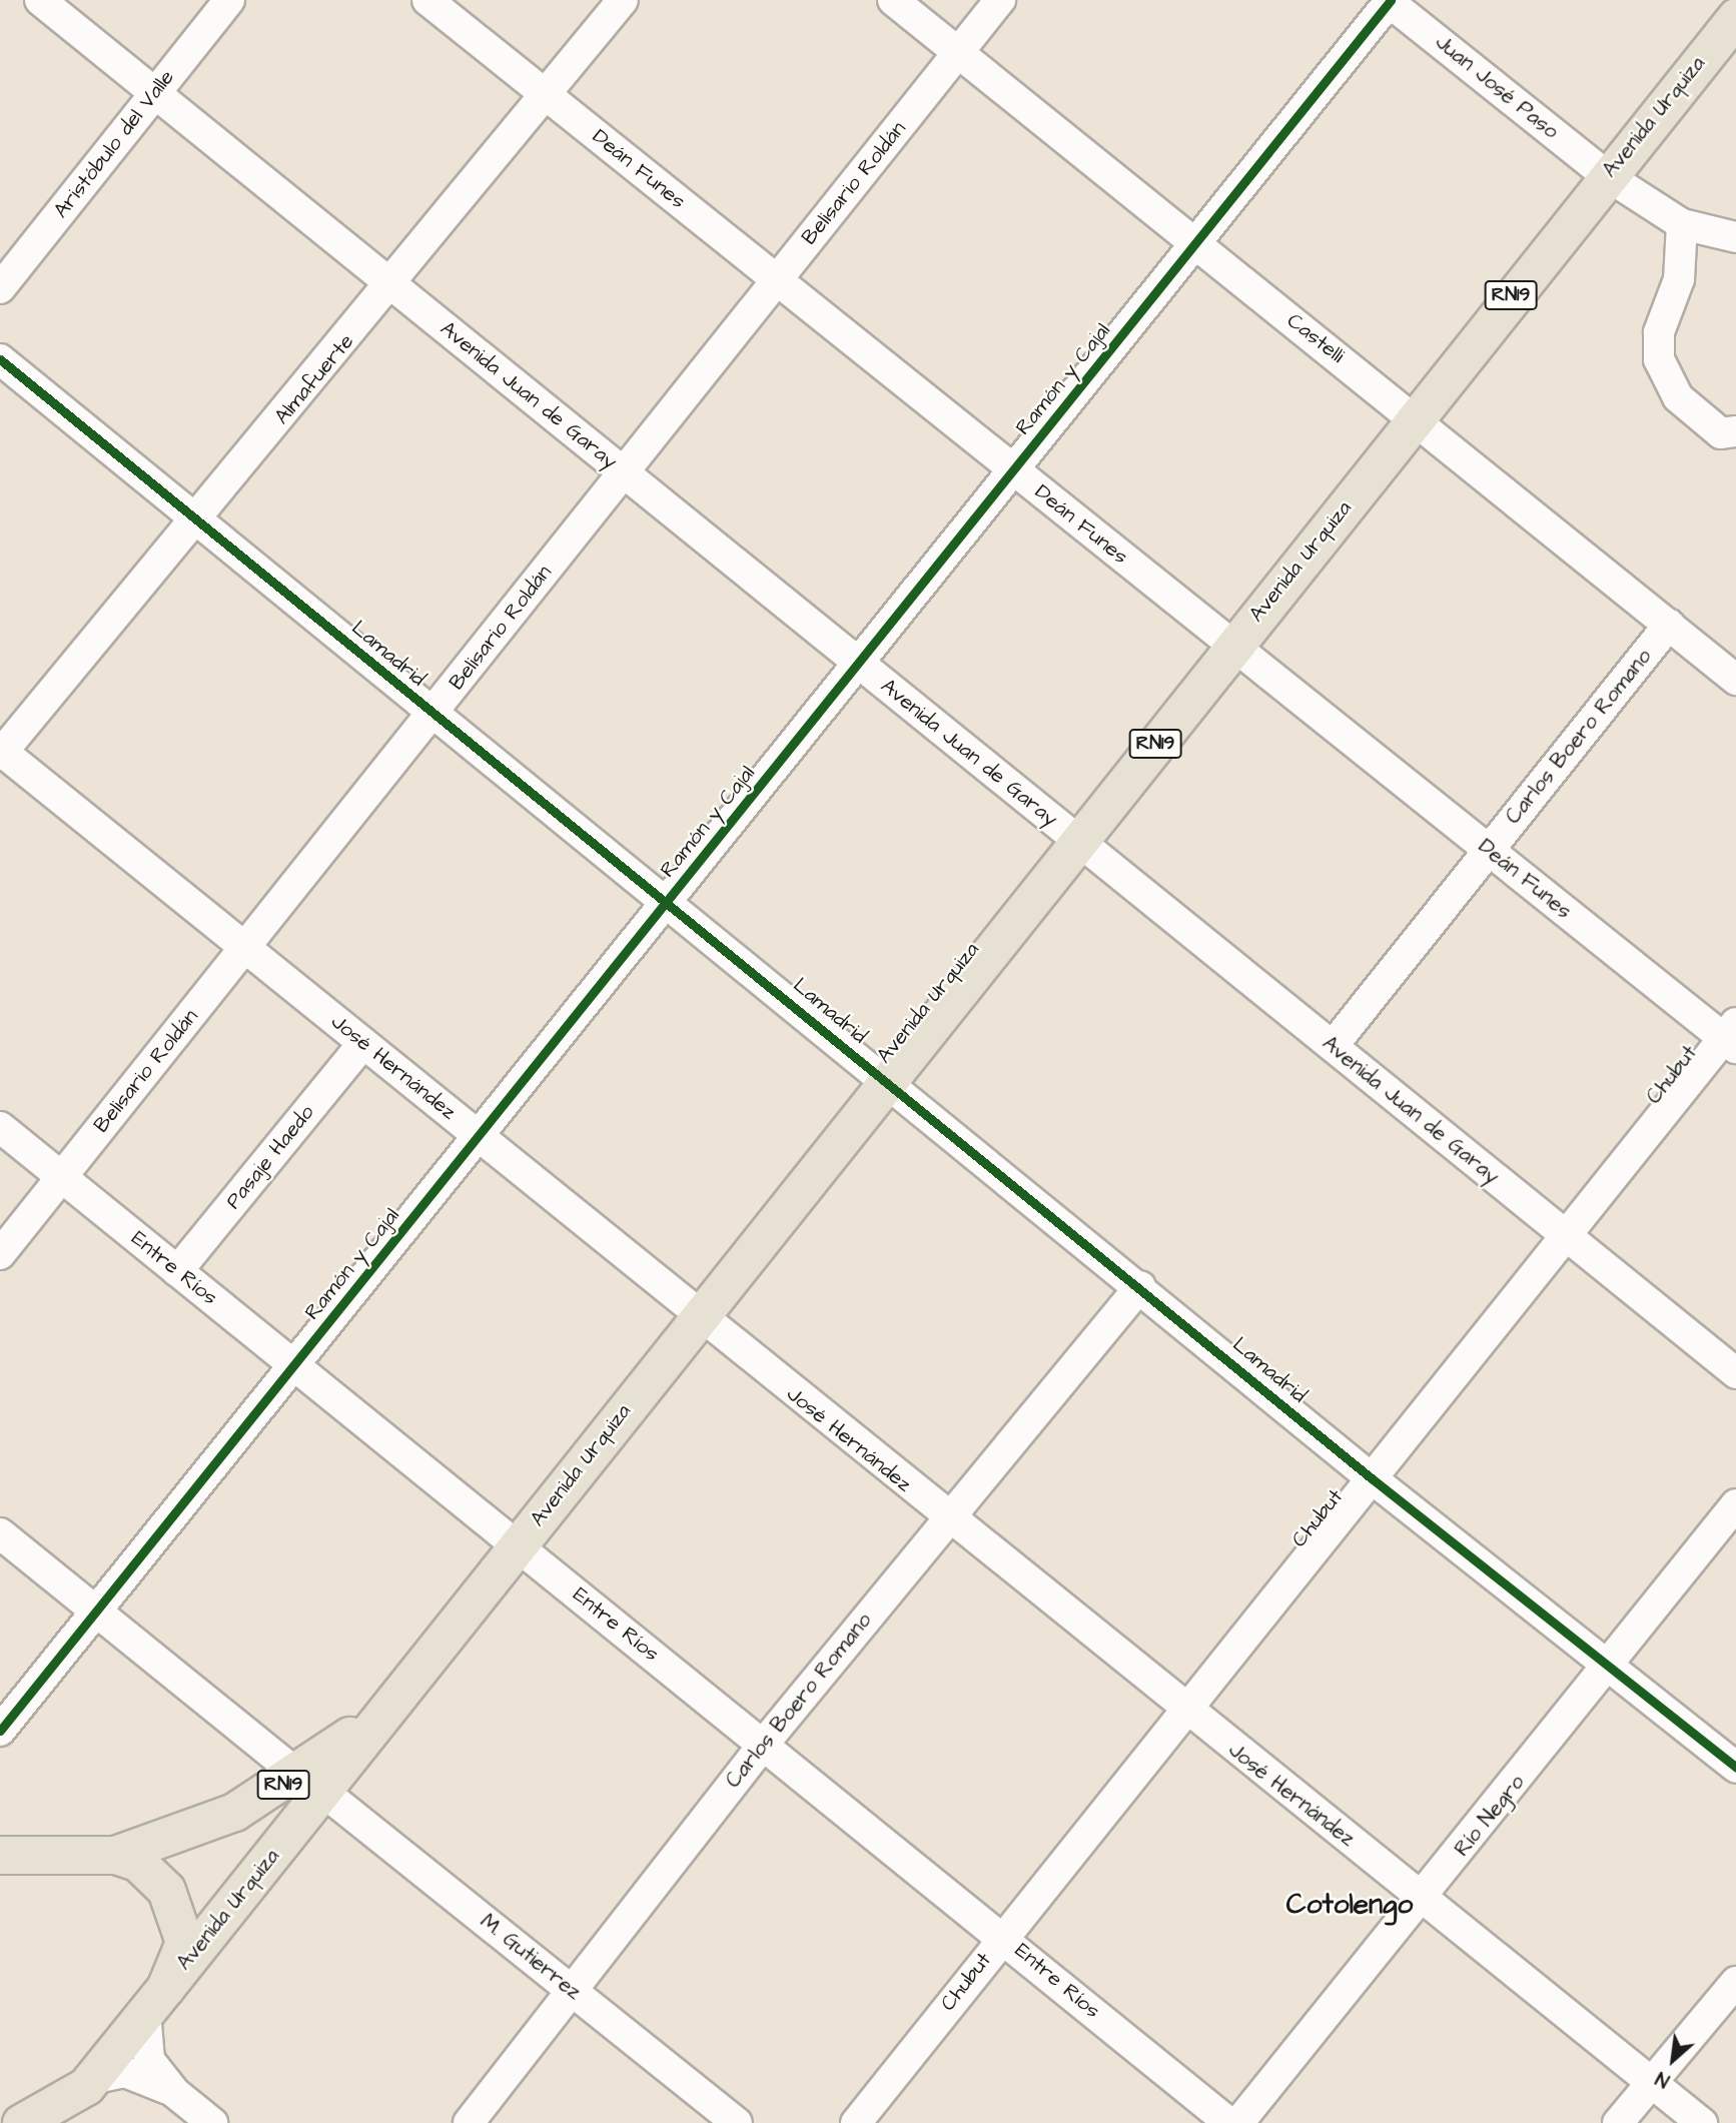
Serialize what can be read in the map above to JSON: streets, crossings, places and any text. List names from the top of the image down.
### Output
{
  "streets": {
    "main road": ["Avenida Urquiza", "RN19"],
    "street": [
      "Juan José Paso",
      "Aristóbulo del Valle",
      "Deán Funes",
      "Belisario Roldán",
      "Castelli",
      "Almafuerte",
      "Ramón y Cajal",
      "Avenida Juan de Garay",
      "Lamadrid",
      "Carlos Boero Romano",
      "José Hernández",
      "Chubut",
      "Pasaje Haedo",
      "Entre Ríos",
      "Río Negro",
      "M. Gutierrez"
    ]
  },
  "crossings": [
    ["Juan José Paso", "Avenida Urquiza"],
    ["Juan José Paso", "Ramón y Cajal"],
    ["Avenida Urquiza", "Deán Funes"],
    ["Avenida Urquiza", "RN19"],
    ["Avenida Urquiza", "Castelli"],
    ["Avenida Urquiza", "Avenida Juan de Garay"],
    ["Avenida Urquiza", "Lamadrid"],
    ["Avenida Urquiza", "José Hernández"],
    ["Avenida Urquiza", "Entre Ríos"],
    ["Avenida Urquiza", "M. Gutierrez"],
    ["Aristóbulo del Valle", "Avenida Juan de Garay"],
    ["Deán Funes", "Belisario Roldán"],
    ["Deán Funes", "Almafuerte"],
    ["Deán Funes", "Ramón y Cajal"],
    ["Deán Funes", "Carlos Boero Romano"],
    ["Deán Funes", "Chubut"],
    ["Belisario Roldán", "Castelli"],
    ["Belisario Roldán", "Avenida Juan de Garay"],
    ["Belisario Roldán", "Lamadrid"],
    ["Belisario Roldán", "José Hernández"],
    ["Belisario Roldán", "Entre Ríos"],
    ["Castelli", "Ramón y Cajal"],
    ["Castelli", "Carlos Boero Romano"],
    ["Almafuerte", "Avenida Juan de Garay"],
    ["Almafuerte", "Lamadrid"],
    ["Almafuerte", "José Hernández"],
    ["Ramón y Cajal", "Avenida Juan de Garay"],
    ["Ramón y Cajal", "Lamadrid"],
    ["Ramón y Cajal", "José Hernández"],
    ["Ramón y Cajal", "Entre Ríos"],
    ["Ramón y Cajal", "M. Gutierrez"],
    ["Avenida Juan de Garay", "Carlos Boero Romano"],
    ["Avenida Juan de Garay", "Chubut"],
    ["Lamadrid", "Carlos Boero Romano"],
    ["Lamadrid", "Chubut"],
    ["Lamadrid", "Río Negro"],
    ["Carlos Boero Romano", "José Hernández"],
    ["Carlos Boero Romano", "Entre Ríos"],
    ["Carlos Boero Romano", "M. Gutierrez"],
    ["José Hernández", "Chubut"],
    ["José Hernández", "Pasaje Haedo"],
    ["José Hernández", "Río Negro"],
    ["Chubut", "Entre Ríos"],
    ["Pasaje Haedo", "Entre Ríos"]
  ],
  "districts": ["Cotolengo"],
  "north": "bottom left"
}
